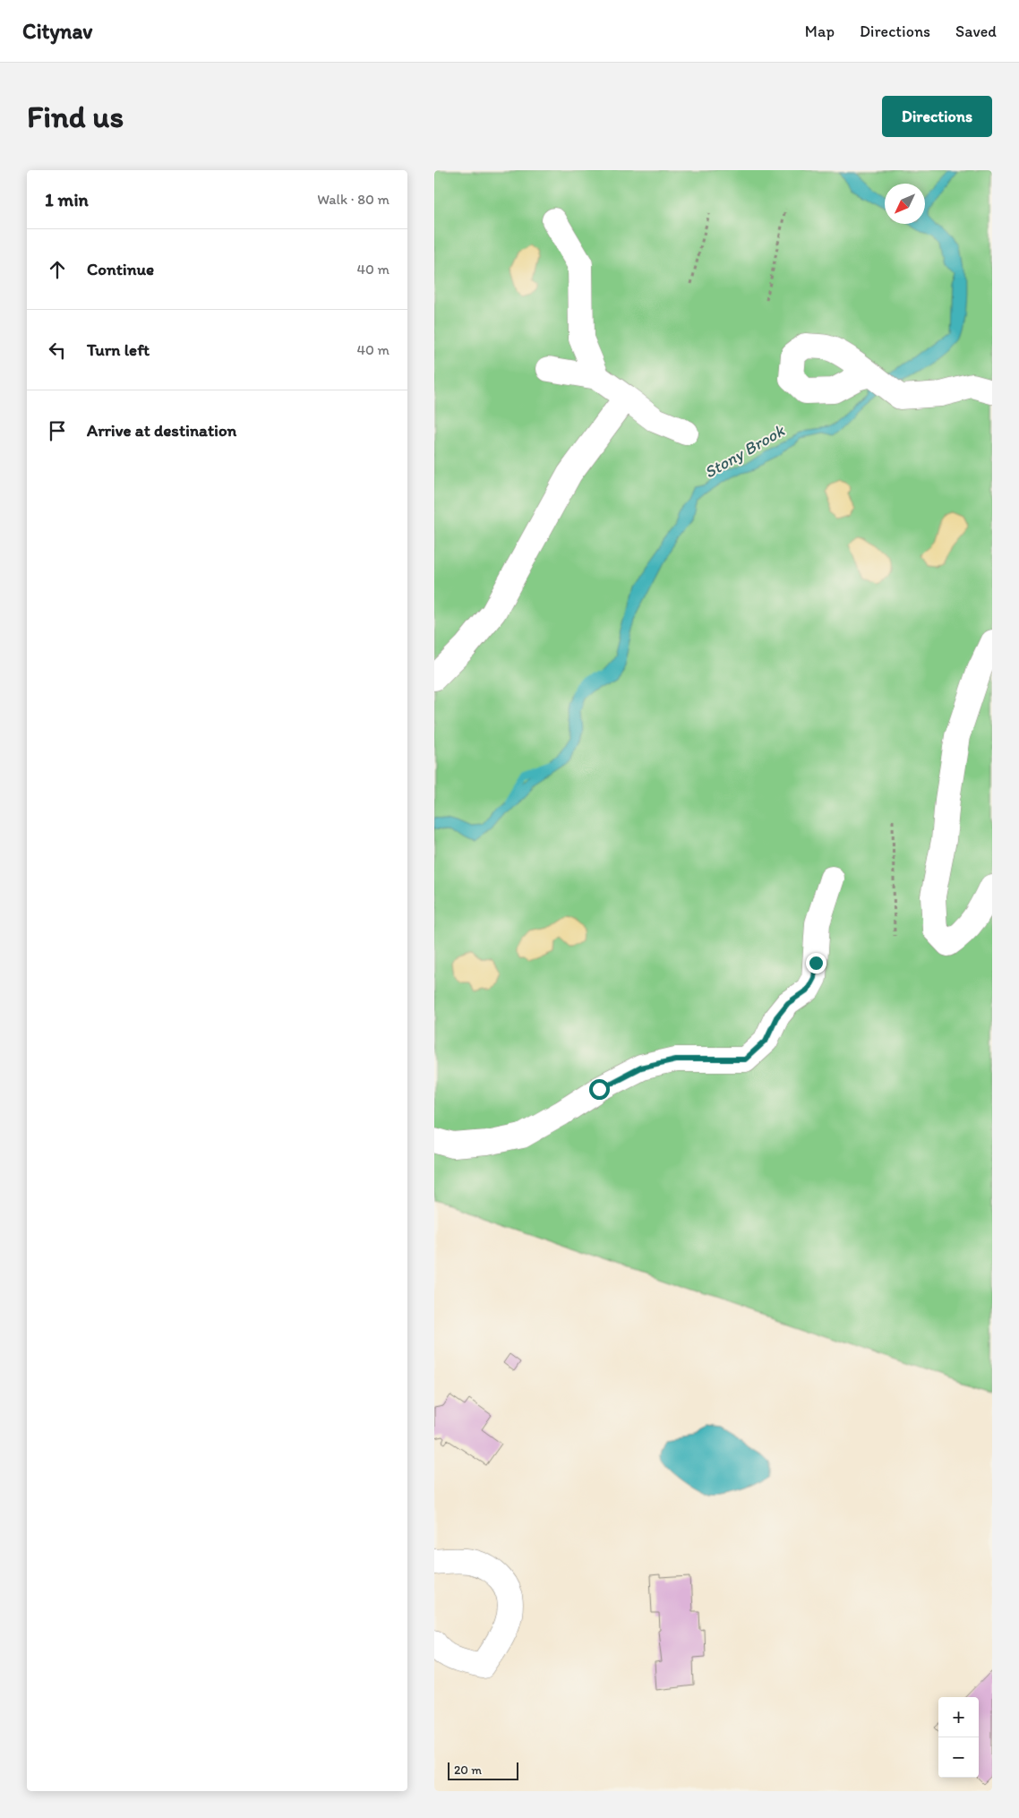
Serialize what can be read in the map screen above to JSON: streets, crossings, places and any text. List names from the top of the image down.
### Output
{
  "water": ["Stony Brook"],
  "scale_bar": "20 m",
  "north": "bottom left",
  "page": {
    "header": "Citynav",
    "nav": ["Map", "Directions", "Saved"],
    "buttons": "Directions",
    "title": "Find us",
    "heading": ["1 min", "Walk · 80 m"],
    "list": [
      ["Continue", "40 m"],
      ["Turn left", "40 m"],
      "Arrive at destination"
    ],
    "map_buttons": ["+", "−"],
    "scale": "20 m"
  }
}
